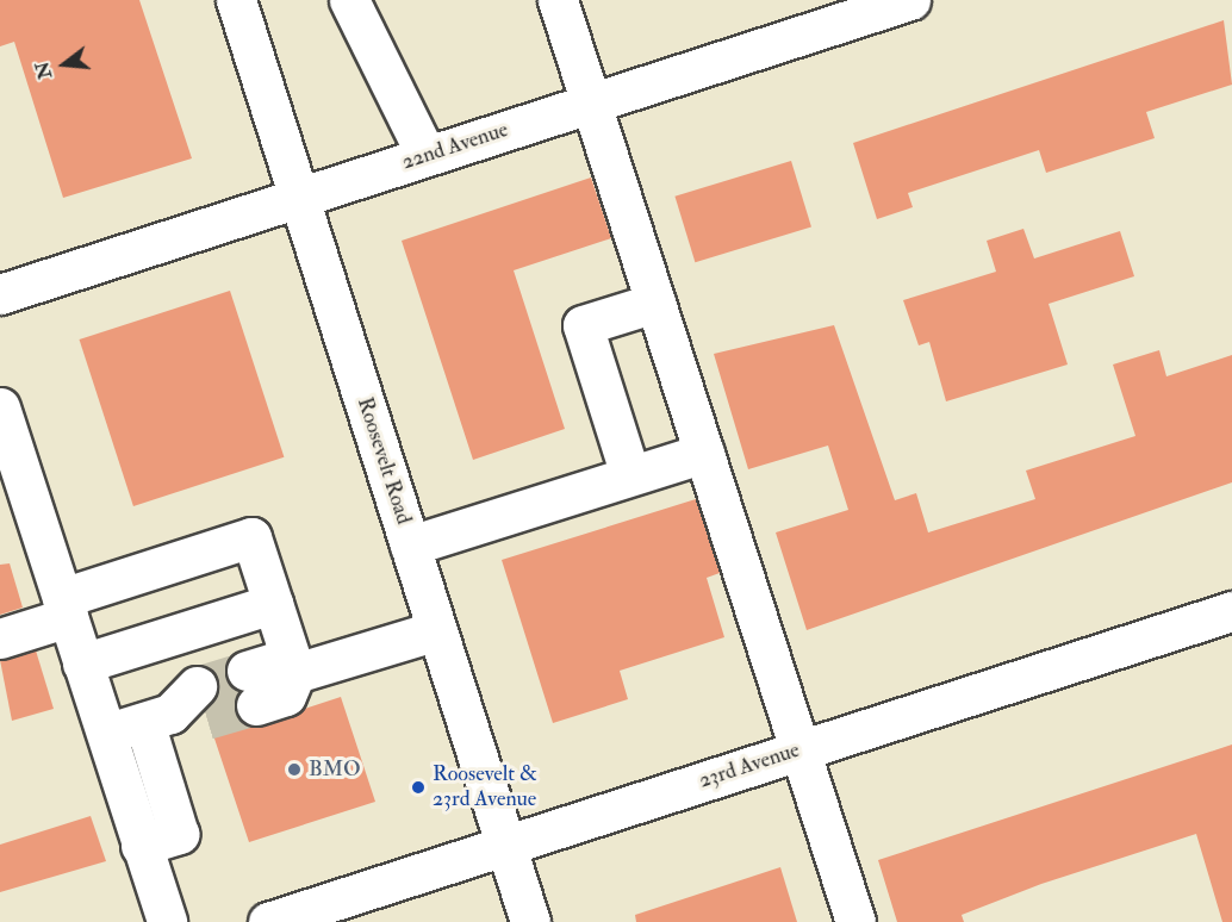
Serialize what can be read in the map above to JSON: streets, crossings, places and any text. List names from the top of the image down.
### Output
{
  "streets": {
    "street": ["22nd Avenue", "Roosevelt Road", "23rd Avenue"]
  },
  "crossings": [
    ["22nd Avenue", "Roosevelt Road"],
    ["Roosevelt Road", "23rd Avenue"]
  ],
  "places": ["BMO", "Roosevelt & 23rd Avenue"],
  "north": "left"
}
